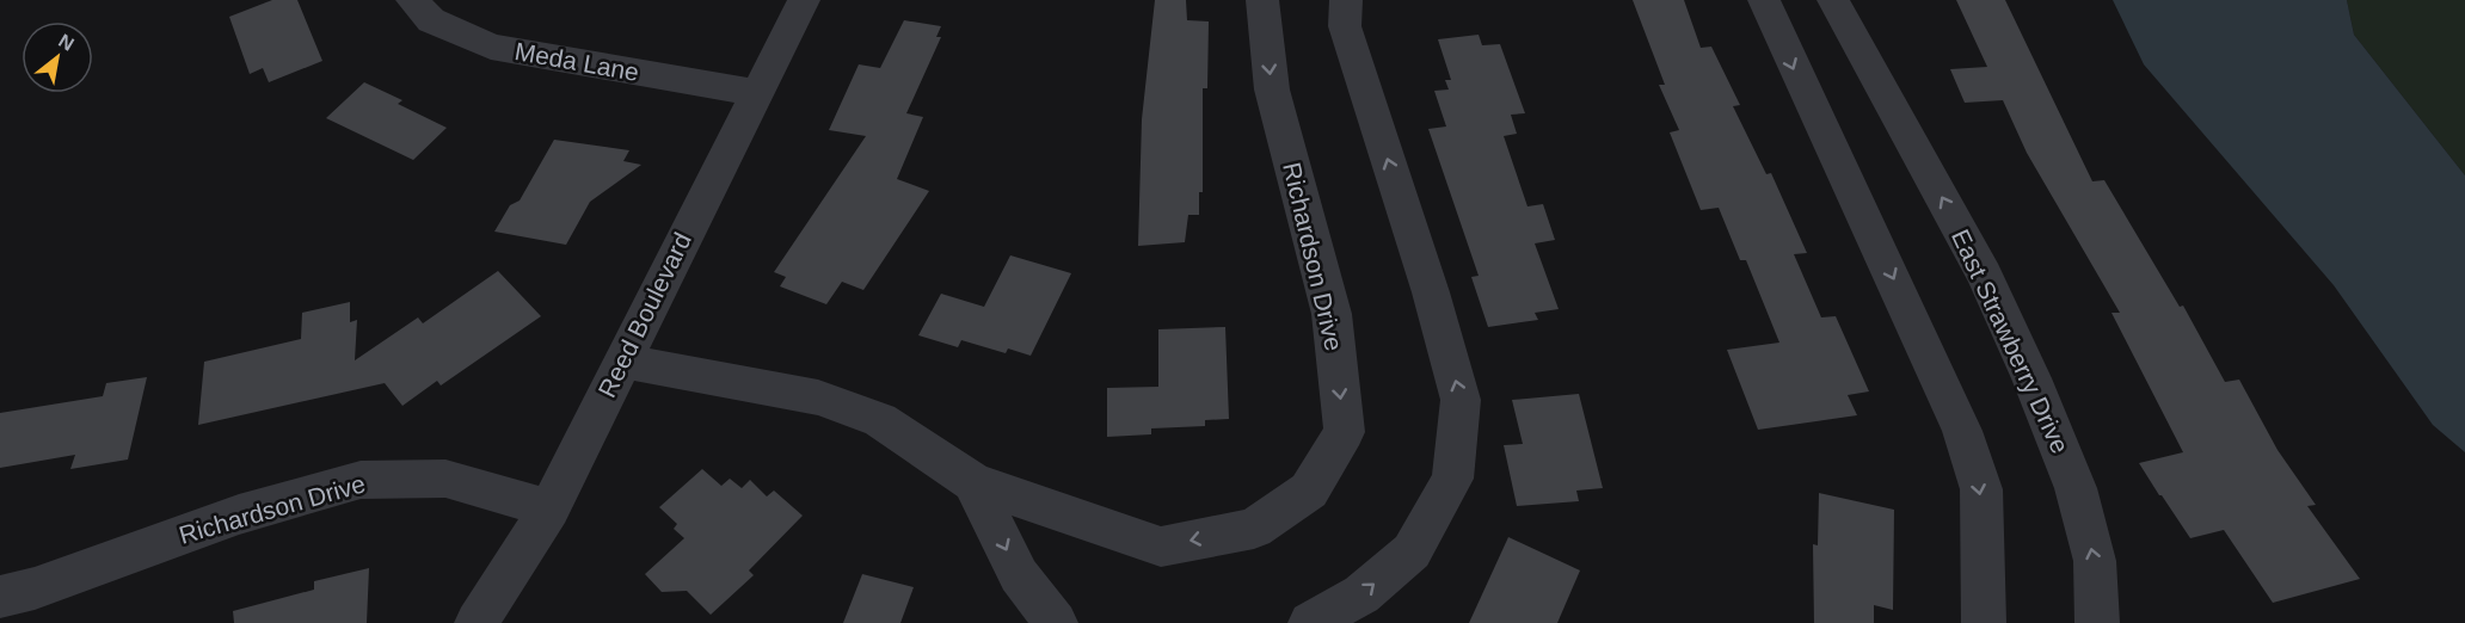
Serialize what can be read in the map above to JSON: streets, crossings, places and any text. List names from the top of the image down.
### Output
{
  "streets": {
    "street": [
      "Meda Lane",
      "Richardson Drive",
      "Reed Boulevard",
      "East Strawberry Drive"
    ]
  },
  "crossings": [
    ["Meda Lane", "Reed Boulevard"],
    ["Richardson Drive", "Reed Boulevard"]
  ],
  "north": "top right"
}
